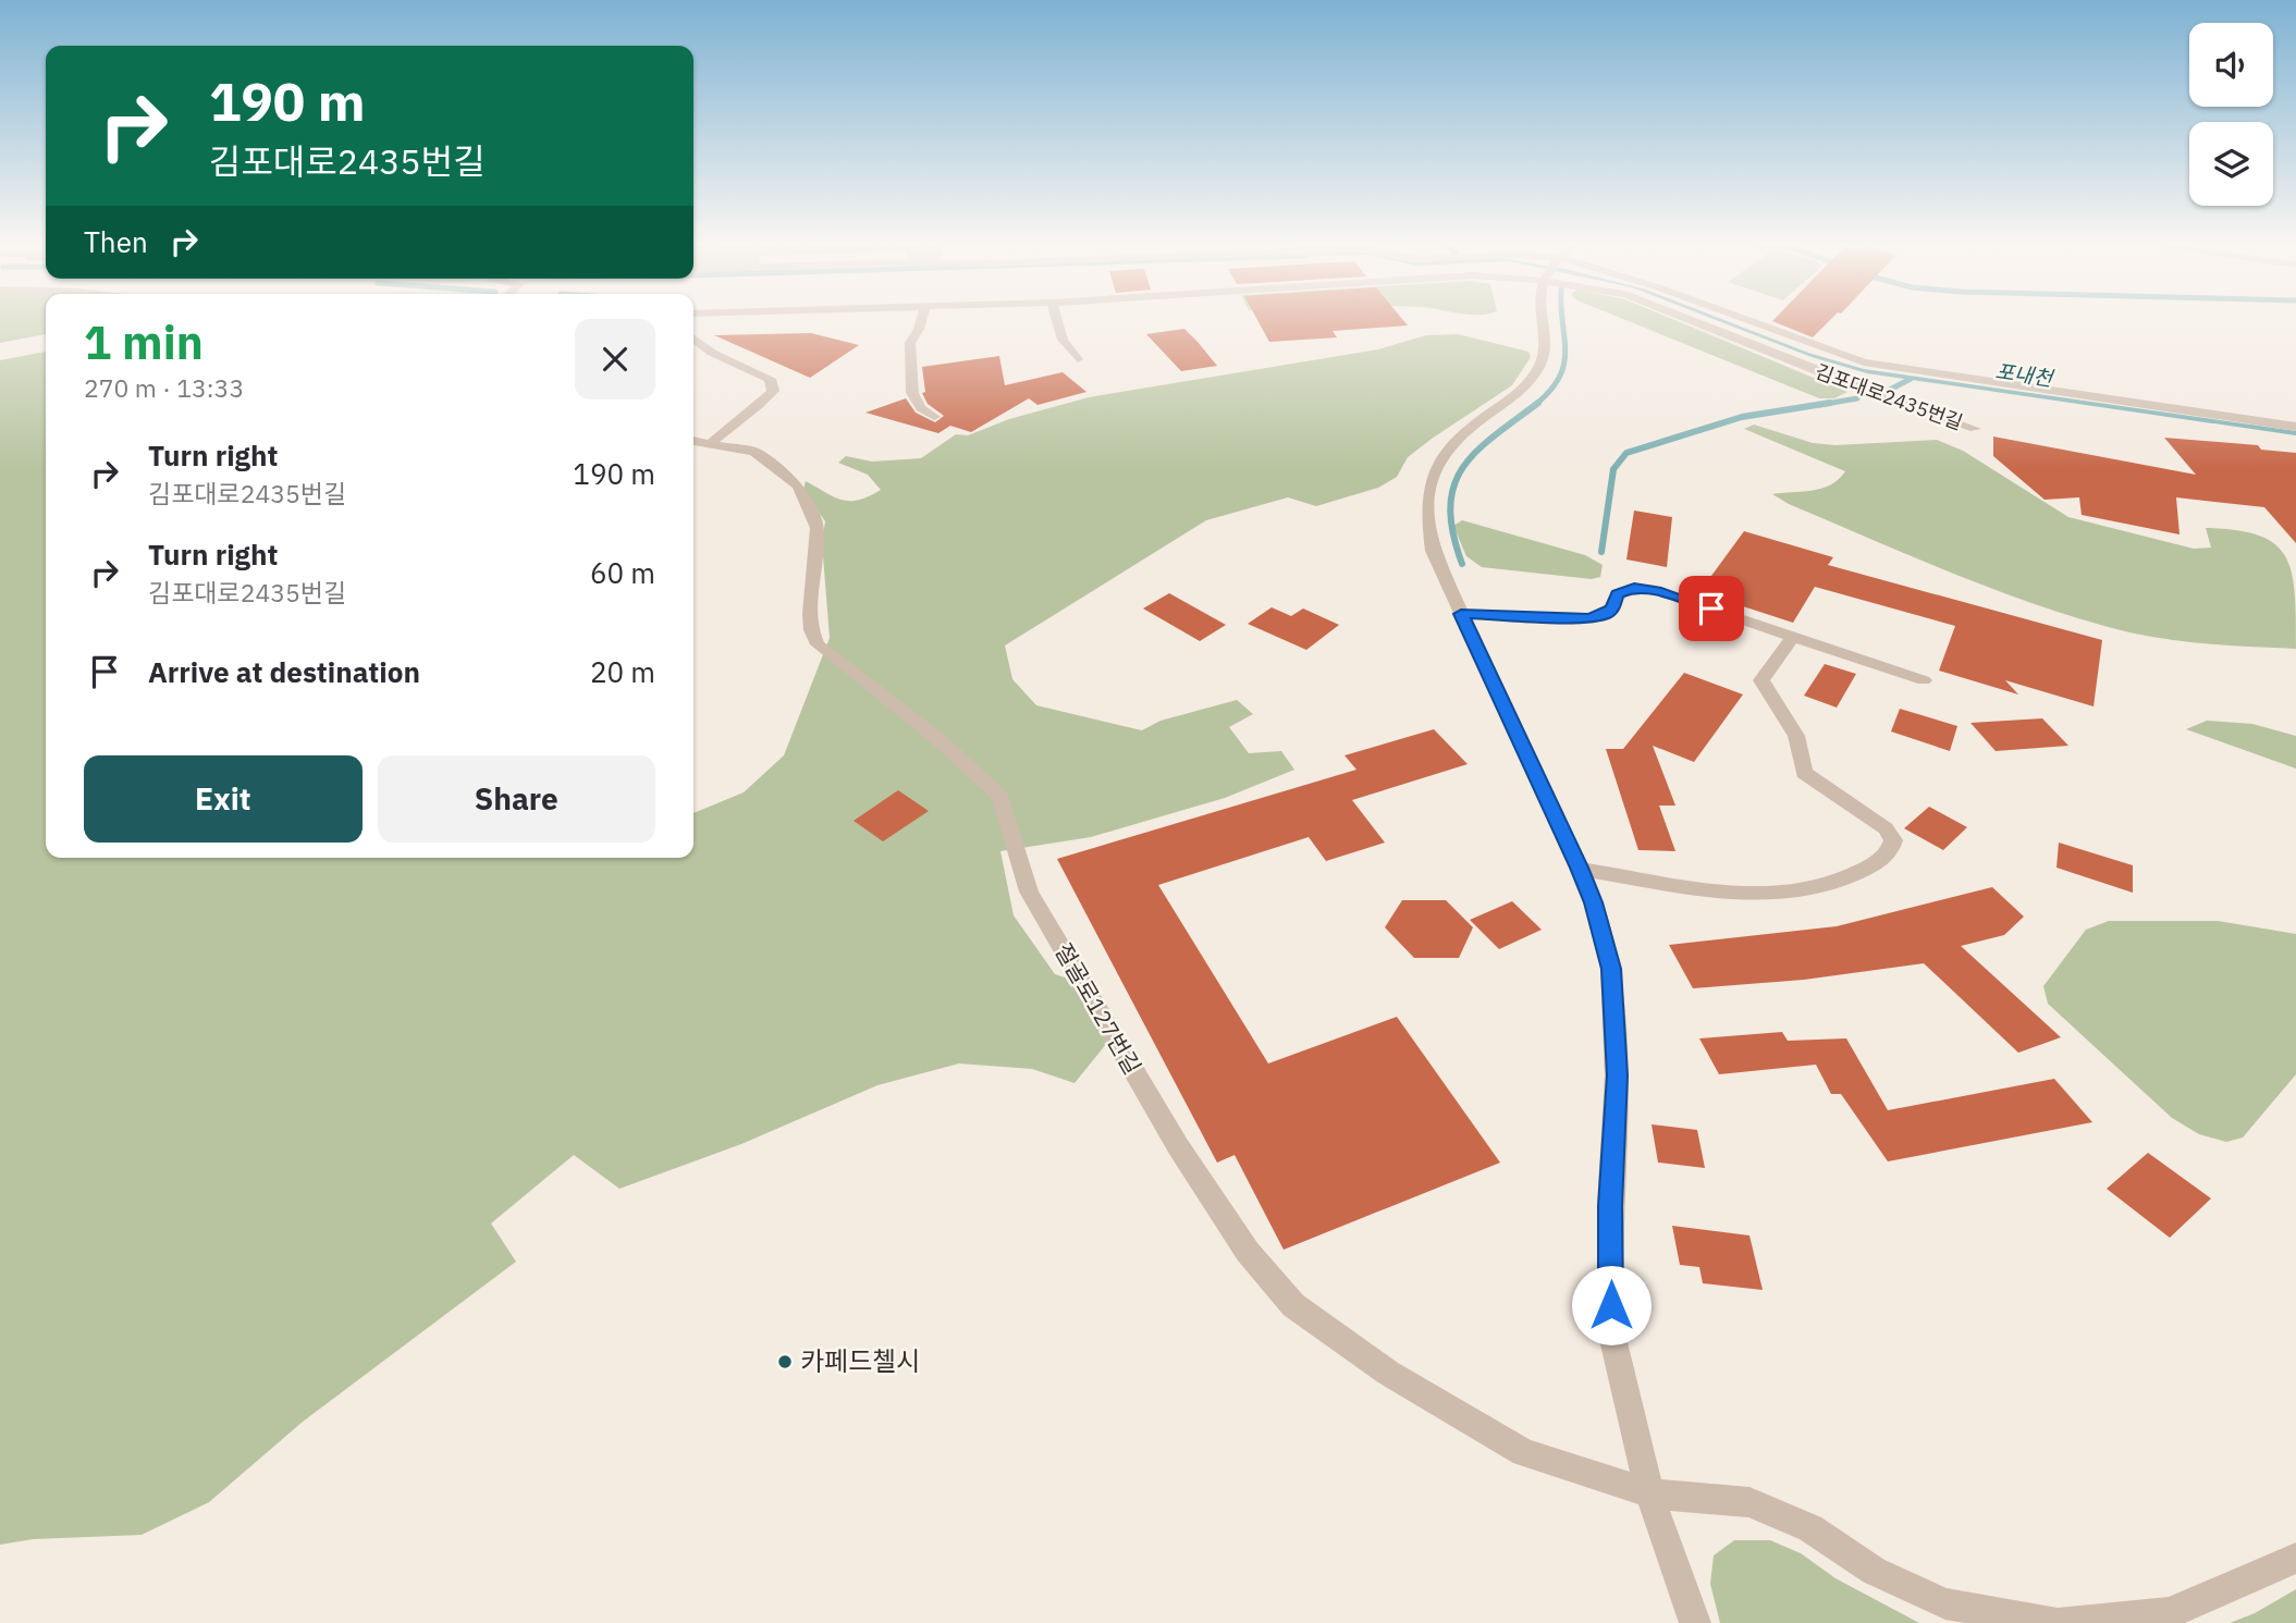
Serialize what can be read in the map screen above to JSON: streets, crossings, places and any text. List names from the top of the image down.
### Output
{
  "streets": {
    "street": ["김포대로2435번길", "절골로127번길"]
  },
  "water": ["포내천"],
  "places": ["카페드첼시"],
  "page": {
    "turn": ["190 m", "김포대로2435번길"],
    "then": "Then",
    "heading": ["1 min", "270 m · 13:33"],
    "list": [
      {
        "name": "Turn right",
        "note": "김포대로2435번길",
        "value": "190 m"
      },
      {
        "name": "Turn right",
        "note": "김포대로2435번길",
        "value": "60 m"
      },
      {
        "name": "Arrive at destination",
        "value": "20 m"
      }
    ],
    "buttons": ["Exit", "Share"]
  }
}
